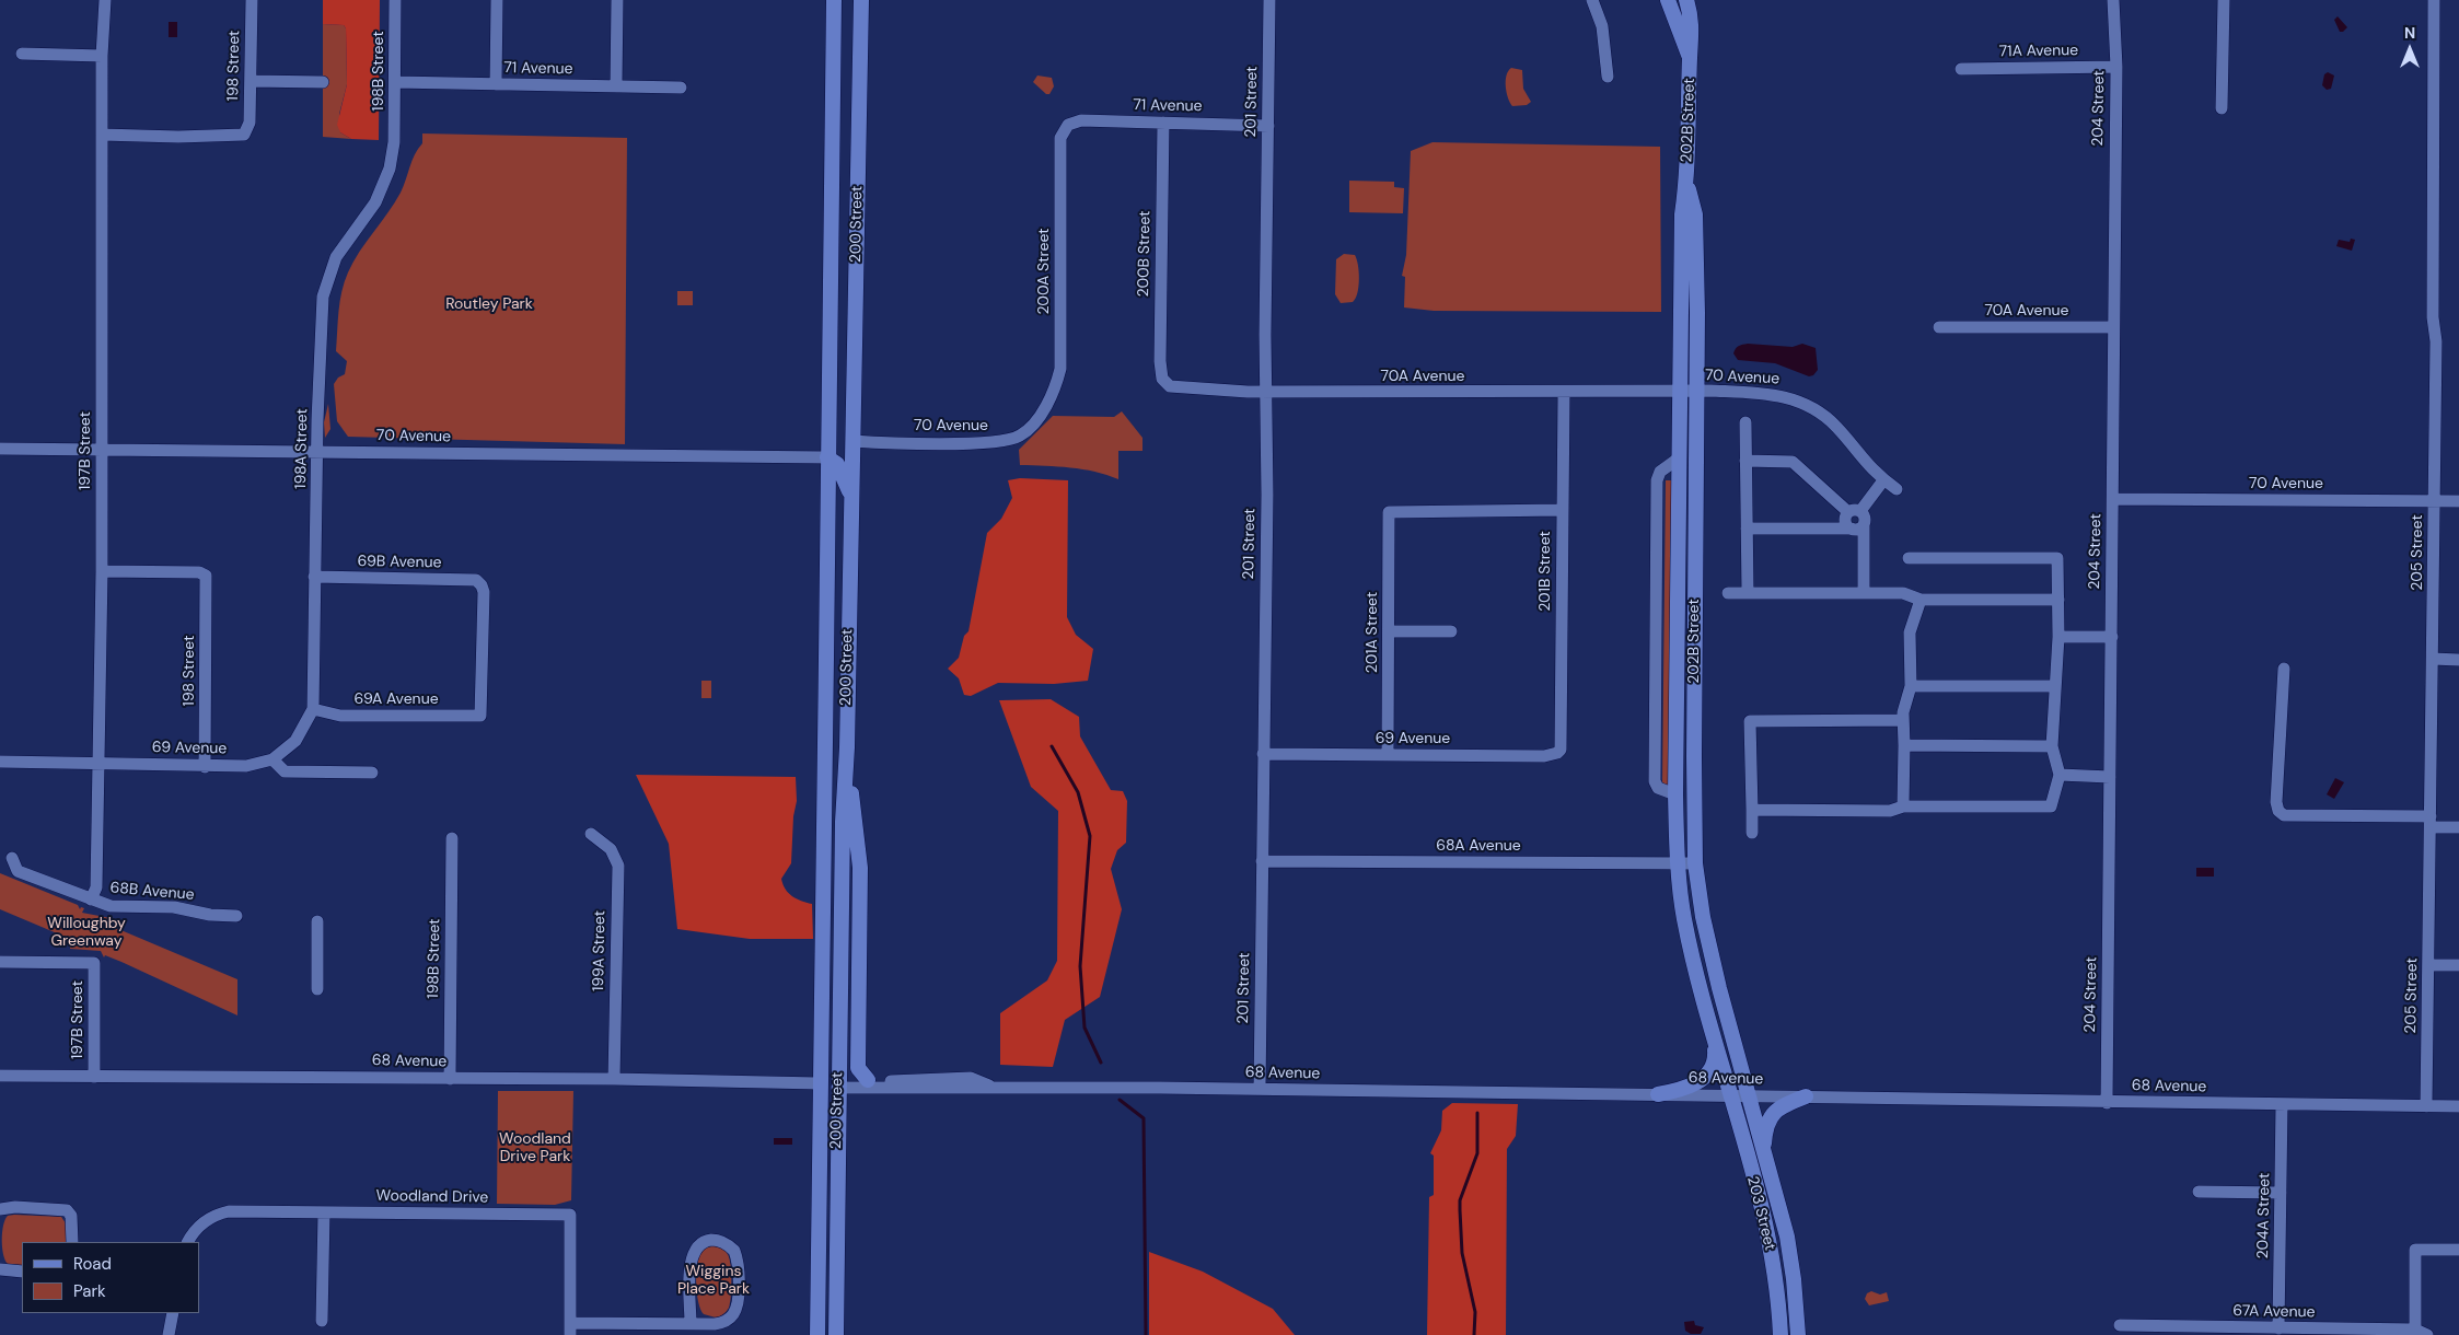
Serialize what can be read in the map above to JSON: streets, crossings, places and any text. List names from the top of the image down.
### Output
{
  "streets": {
    "main road": ["202B Street", "200 Street", "203 Street"],
    "street": [
      "71A Avenue",
      "198 Street",
      "71 Avenue",
      "198B Street",
      "201 Street",
      "204 Street",
      "200B Street",
      "200A Street",
      "70A Avenue",
      "70 Avenue",
      "198A Street",
      "197B Street",
      "205 Street",
      "69B Avenue",
      "201B Street",
      "201A Street",
      "69A Avenue",
      "69 Avenue",
      "68A Avenue",
      "68B Avenue",
      "199A Street",
      "68 Avenue",
      "Woodland Drive",
      "204A Street",
      "67A Avenue"
    ]
  },
  "crossings": [
    ["71A Avenue", "204 Street"],
    ["198 Street", "197B Street"],
    ["198 Street", "69 Avenue"],
    ["71 Avenue", "198B Street"],
    ["71 Avenue", "201 Street"],
    ["71 Avenue", "200B Street"],
    ["71 Avenue", "200A Street"],
    ["198B Street", "198A Street"],
    ["198B Street", "68 Avenue"],
    ["201 Street", "70A Avenue"],
    ["201 Street", "69 Avenue"],
    ["201 Street", "68A Avenue"],
    ["201 Street", "68 Avenue"],
    ["204 Street", "70A Avenue"],
    ["204 Street", "70 Avenue"],
    ["204 Street", "68 Avenue"],
    ["202B Street", "70A Avenue"],
    ["202B Street", "70 Avenue"],
    ["202B Street", "68A Avenue"],
    ["202B Street", "68 Avenue"],
    ["202B Street", "203 Street"],
    ["200 Street", "70 Avenue"],
    ["200 Street", "68 Avenue"],
    ["200B Street", "70A Avenue"],
    ["200A Street", "70 Avenue"],
    ["70A Avenue", "70 Avenue"],
    ["70A Avenue", "201B Street"],
    ["70 Avenue", "198A Street"],
    ["70 Avenue", "197B Street"],
    ["70 Avenue", "205 Street"],
    ["198A Street", "69B Avenue"],
    ["198A Street", "69A Avenue"],
    ["198A Street", "69 Avenue"],
    ["197B Street", "69 Avenue"],
    ["197B Street", "68B Avenue"],
    ["197B Street", "68 Avenue"],
    ["205 Street", "68 Avenue"],
    ["69B Avenue", "69A Avenue"],
    ["201B Street", "201A Street"],
    ["201B Street", "69 Avenue"],
    ["201A Street", "69 Avenue"],
    ["199A Street", "68 Avenue"],
    ["68 Avenue", "203 Street"],
    ["68 Avenue", "204A Street"],
    ["204A Street", "67A Avenue"]
  ],
  "parks": [
    "Routley Park",
    "Willoughby Greenway",
    "Woodland Drive Park",
    "Wiggins Place Park"
  ],
  "legend": ["Road", "Park"],
  "north": "top"
}
